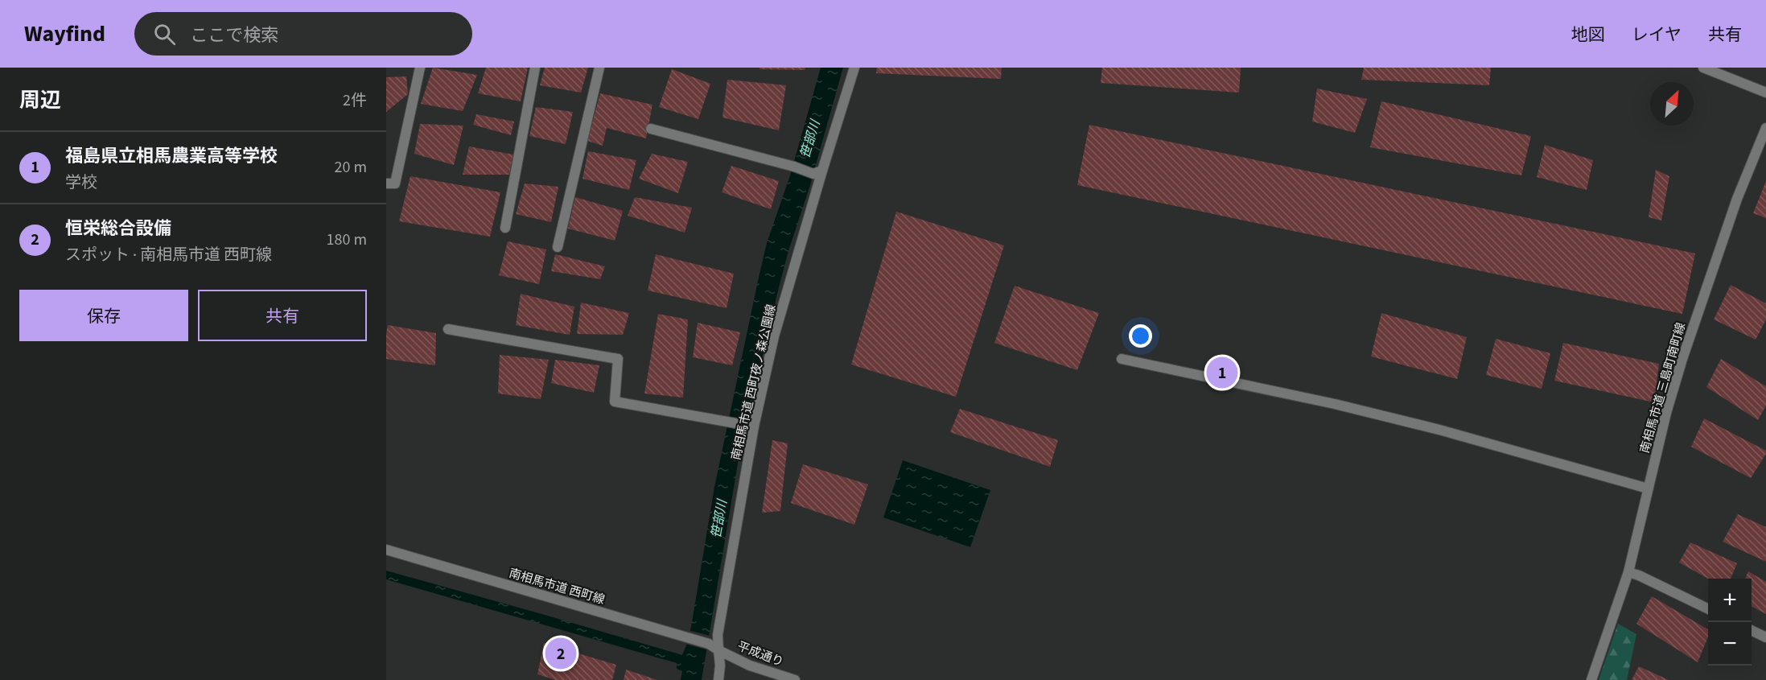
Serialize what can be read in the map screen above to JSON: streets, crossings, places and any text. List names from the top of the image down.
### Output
{
  "streets": {
    "street": [
      "南相馬市道 西町夜ノ森公園線",
      "南相馬市道 三島町南町線",
      "南相馬市道 西町線",
      "平成通り"
    ]
  },
  "crossings": [
    ["南相馬市道 西町夜ノ森公園線", "南相馬市道 西町線"],
    ["南相馬市道 西町夜ノ森公園線", "平成通り"],
    ["南相馬市道 西町線", "平成通り"]
  ],
  "water": ["笹部川"],
  "north": "top right",
  "page": {
    "header": "Wayfind",
    "search": "ここで検索",
    "nav": ["地図", "レイヤ", "共有"],
    "heading": ["周辺", "2件"],
    "list": [
      {
        "mark": "1",
        "name": "福島県立相馬農業高等学校",
        "note": "学校",
        "value": "20 m"
      },
      {
        "mark": "2",
        "name": "恒栄総合設備",
        "note": "スポット · 南相馬市道 西町線",
        "value": "180 m"
      }
    ],
    "buttons": ["保存", "共有"],
    "pins": ["1", "2"],
    "map_buttons": ["+", "−"]
  }
}
